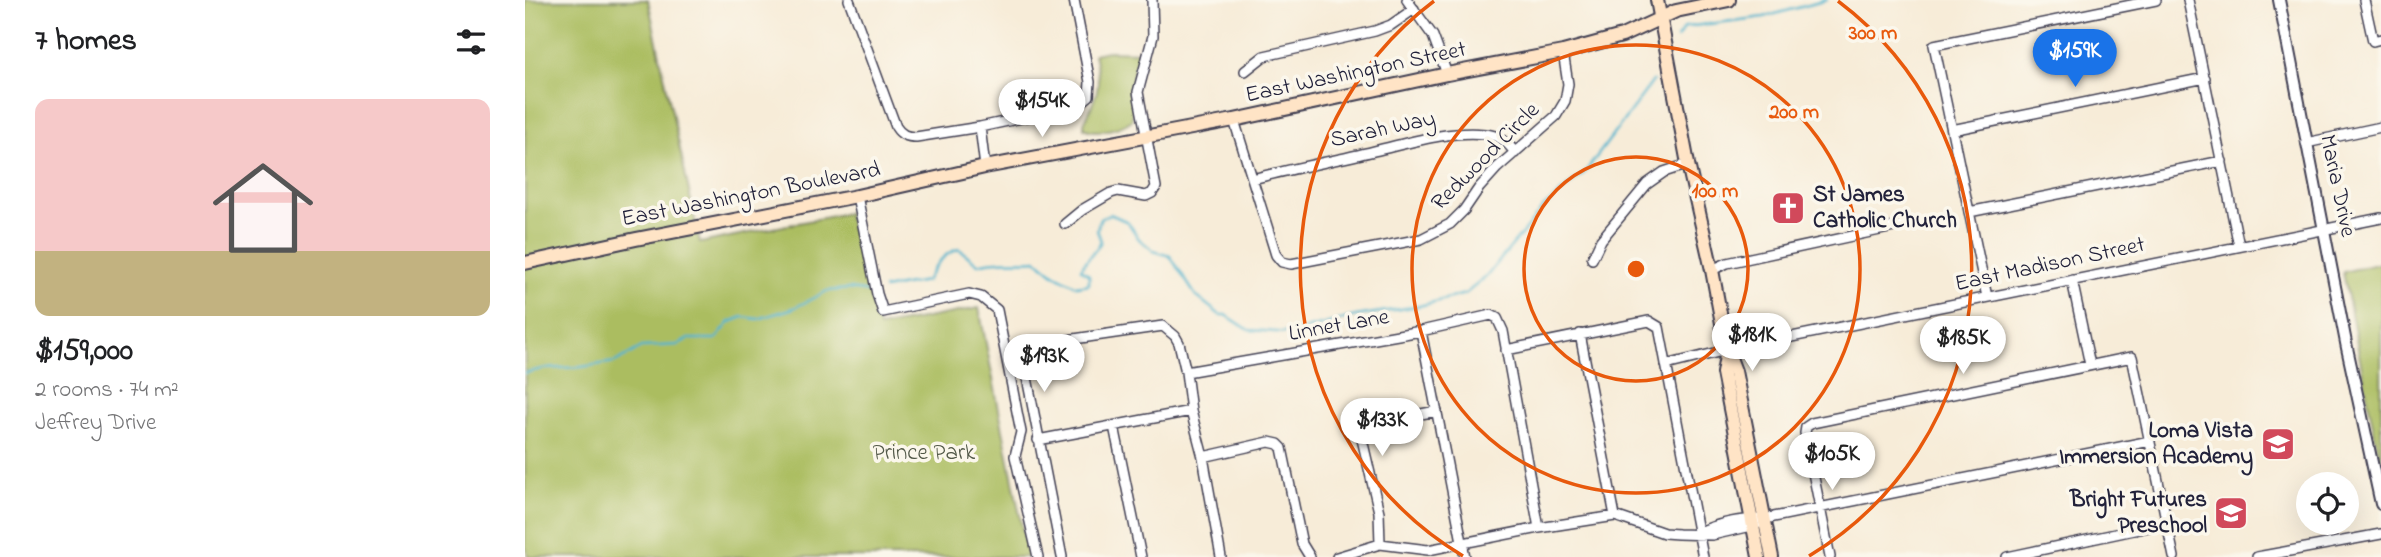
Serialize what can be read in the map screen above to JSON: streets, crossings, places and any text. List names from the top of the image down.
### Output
{
  "streets": {
    "main road": ["East Washington Street", "East Washington Boulevard"],
    "street": [
      "Sarah Way",
      "Redwood Circle",
      "Maria Drive",
      "East Madison Street",
      "Linnet Lane"
    ]
  },
  "crossings": [
    ["East Washington Street", "Redwood Circle"],
    ["East Washington Street", "East Washington Boulevard"],
    ["Sarah Way", "Redwood Circle"],
    ["Maria Drive", "East Madison Street"]
  ],
  "parks": ["Prince Park"],
  "places": {
    "church": ["St James Catholic Church"],
    "school or university": ["Loma Vista Immersion Academy", "Bright Futures Preschool"]
  },
  "page": {
    "heading": "7 homes",
    "price": [
      "$159K",
      "$154K",
      "$181K",
      "$185K",
      "$193K",
      "$133K",
      "$105K"
    ],
    "list": [
      {
        "name": "$159,000",
        "note": "2 rooms · 74 m² · Jeffrey Drive"
      }
    ]
  },
  "rings": ["300 m", "200 m", "100 m"]
}
